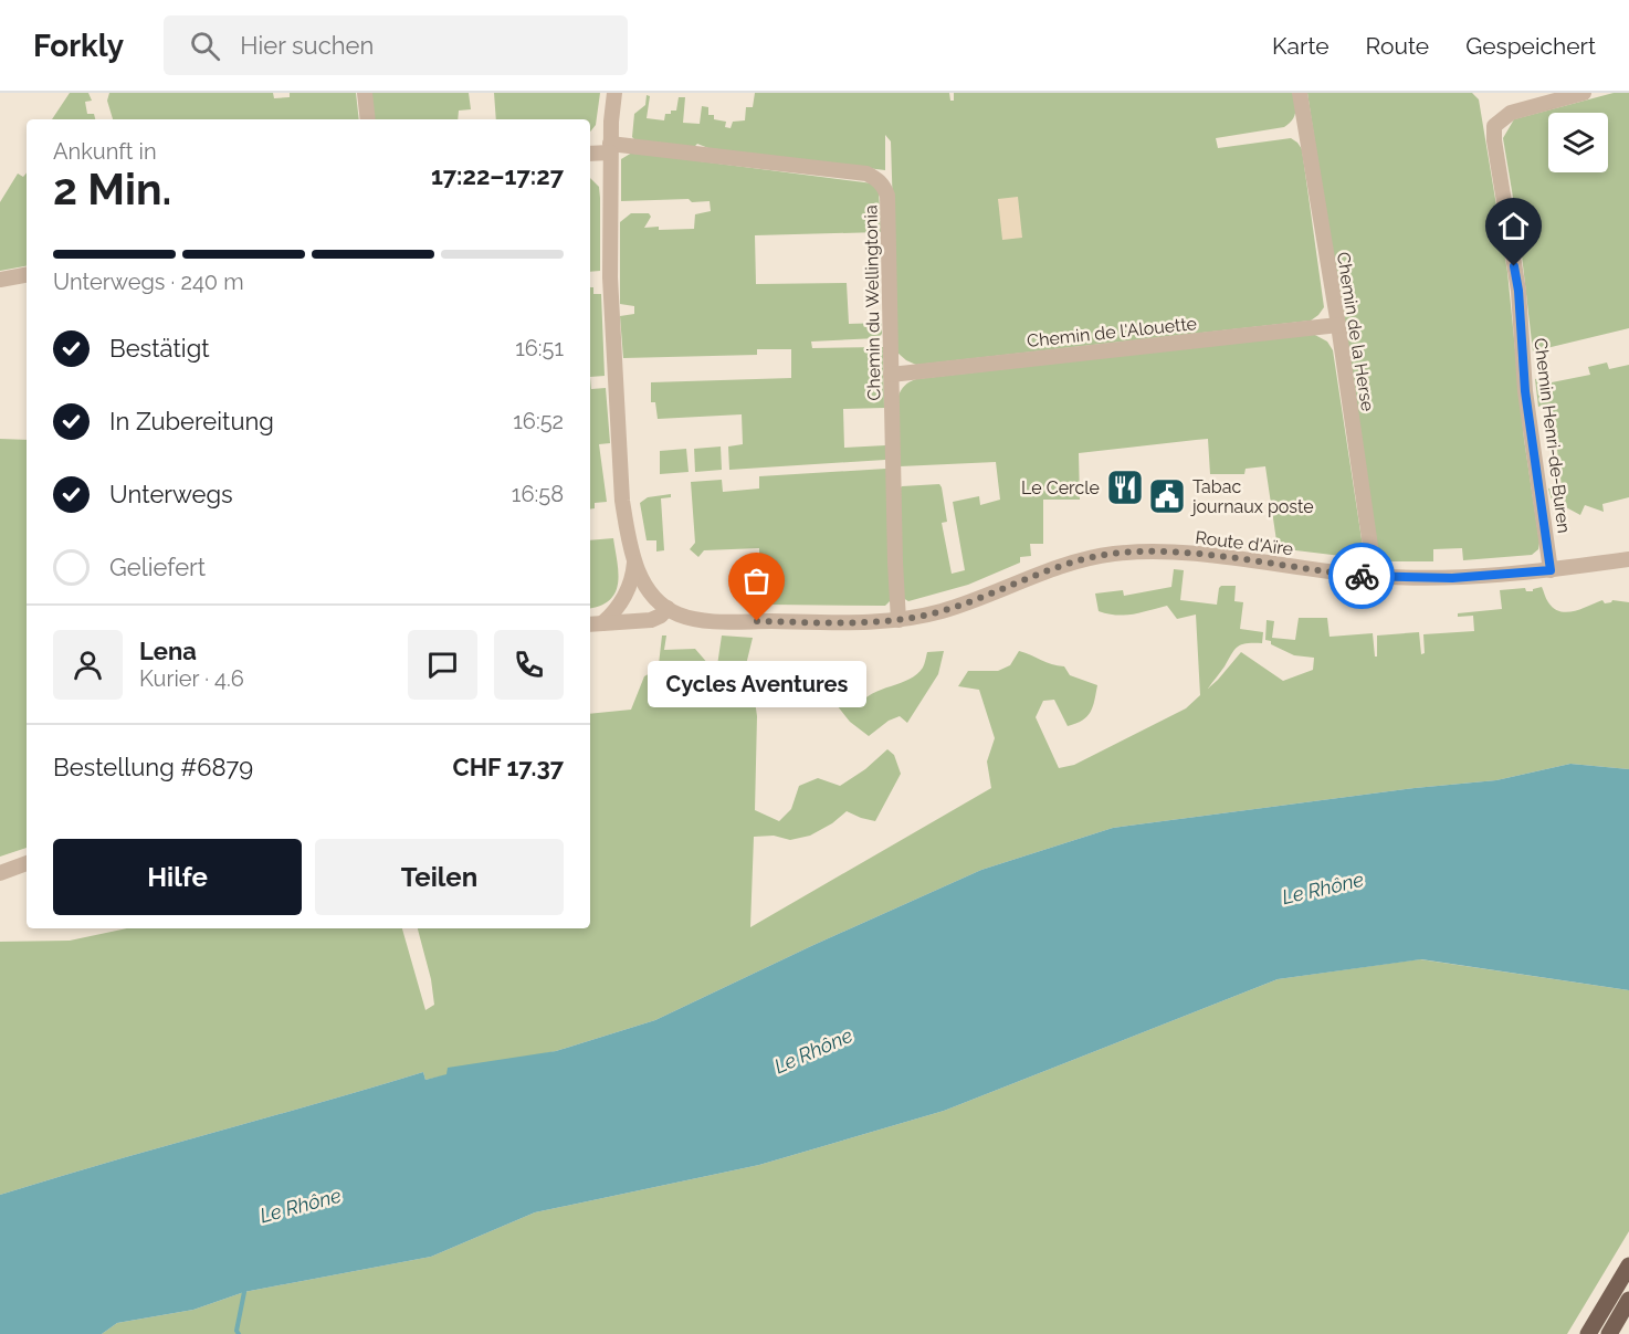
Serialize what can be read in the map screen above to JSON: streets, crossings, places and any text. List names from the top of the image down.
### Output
{
  "streets": {
    "street": [
      "Chemin du Wellingtonia",
      "Chemin de l'Alouette",
      "Chemin de la Herse",
      "Chemin Henri-de-Buren",
      "Route d'Aïre"
    ]
  },
  "crossings": [
    ["Chemin du Wellingtonia", "Chemin de l'Alouette"],
    ["Chemin du Wellingtonia", "Route d'Aïre"],
    ["Chemin de l'Alouette", "Chemin de la Herse"],
    ["Chemin de la Herse", "Route d'Aïre"],
    ["Chemin Henri-de-Buren", "Route d'Aïre"]
  ],
  "water": ["Le Rhône"],
  "places": {
    "restaurant": ["Le Cercle"],
    "public building": ["Tabac journaux poste"],
    "other": ["Cycles Aventures"]
  },
  "page": {
    "header": "Forkly",
    "search": "Hier suchen",
    "nav": ["Karte", "Route", "Gespeichert"],
    "heading": ["2 Min.", "Ankunft in", "17:22–17:27"],
    "panel": [
      "Lena",
      "Kurier · 4.6",
      "Bestellung #6879",
      "CHF 17.37"
    ],
    "bar": "Unterwegs · 240 m",
    "list": [
      ["Bestätigt", "16:51"],
      ["In Zubereitung", "16:52"],
      ["Unterwegs", "16:58"],
      "Geliefert"
    ],
    "bubble": "Cycles Aventures",
    "buttons": ["Hilfe", "Teilen"]
  }
}
